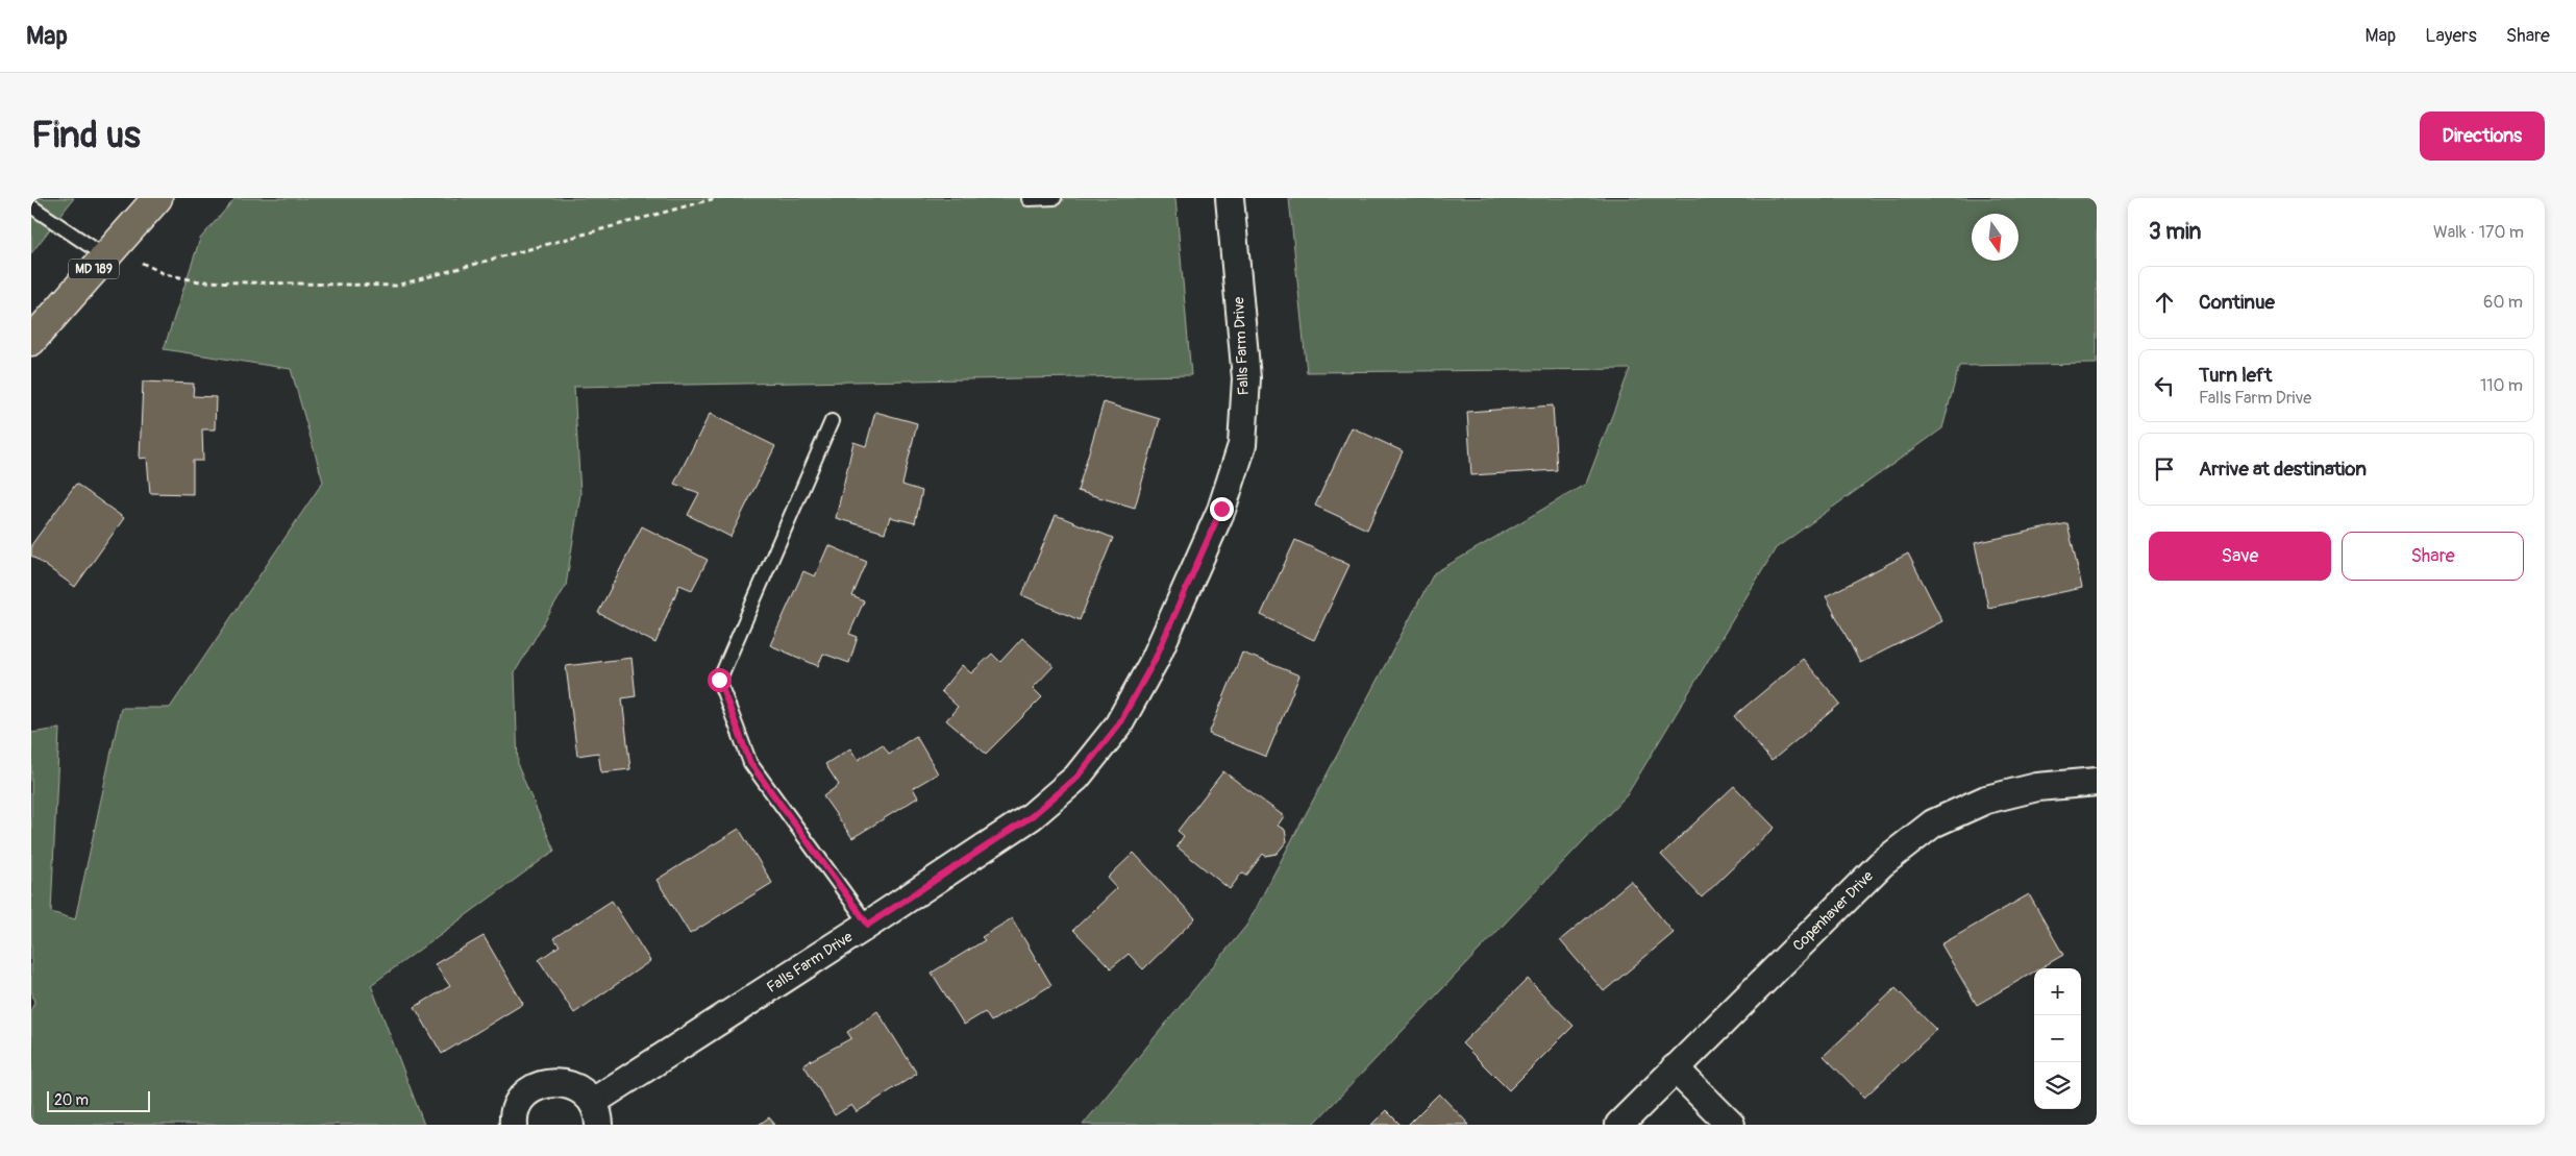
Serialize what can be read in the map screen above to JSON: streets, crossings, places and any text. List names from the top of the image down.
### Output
{
  "streets": {
    "main road": ["MD 189"],
    "street": ["Falls Farm Drive", "Copenhaver Drive"]
  },
  "scale_bar": "20 m",
  "north": "bottom",
  "page": {
    "header": "Map",
    "nav": ["Map", "Layers", "Share"],
    "buttons": [
      "Directions",
      ["Save", "Share"]
    ],
    "title": "Find us",
    "heading": ["3 min", "Walk · 170 m"],
    "list": [
      ["Continue", "60 m"],
      ["Turn left", "Falls Farm Drive", "110 m"],
      "Arrive at destination"
    ],
    "map_buttons": ["+", "−"],
    "scale": "20 m"
  }
}
